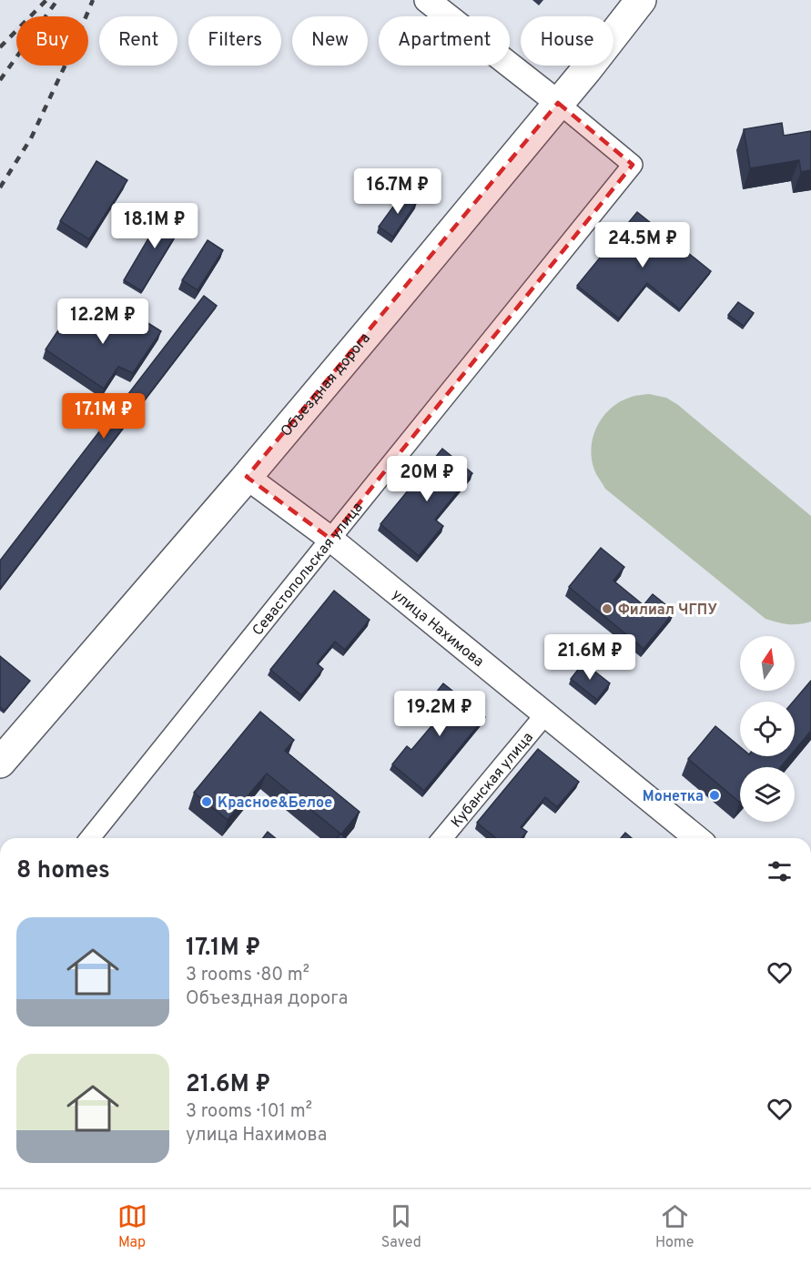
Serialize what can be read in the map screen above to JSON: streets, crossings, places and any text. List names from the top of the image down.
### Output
{
  "streets": {
    "main road": ["Объездная дорога"],
    "street": ["Севастопольская улица", "улица Нахимова", "Кубанская улица"]
  },
  "crossings": [
    ["Объездная дорога", "Севастопольская улица"],
    ["Объездная дорога", "улица Нахимова"],
    ["Севастопольская улица", "улица Нахимова"],
    ["улица Нахимова", "Кубанская улица"]
  ],
  "places": ["Филиал ЧГПУ", "Монетка", "Красное&Белое"],
  "north": "top",
  "page": {
    "chip": [
      "Buy",
      "Rent",
      "Filters",
      "New",
      "Apartment",
      "House"
    ],
    "price": [
      "16.7M ₽",
      "18.1M ₽",
      "24.5M ₽",
      "12.2M ₽",
      "17.1M ₽",
      "20M ₽",
      "21.6M ₽",
      "19.2M ₽"
    ],
    "heading": "8 homes",
    "list": [
      {
        "name": "17.1M ₽",
        "note": "3 rooms · 80 m² · Объездная дорога"
      },
      {
        "name": "21.6M ₽",
        "note": "3 rooms · 101 m² · улица Нахимова"
      }
    ],
    "tabs": ["Map", "Saved", "Home"]
  }
}
